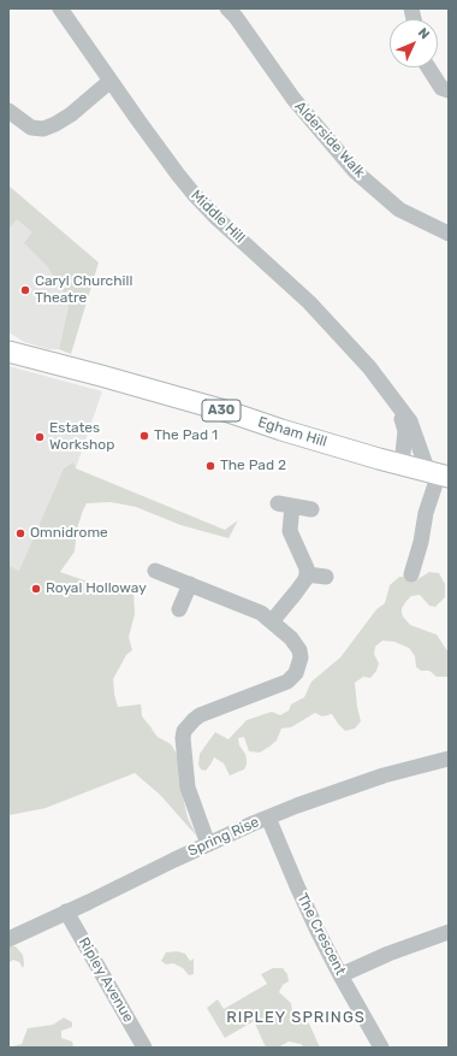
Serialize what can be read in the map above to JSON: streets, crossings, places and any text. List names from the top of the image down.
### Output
{
  "streets": {
    "main road": ["A30", "Egham Hill"],
    "street": [
      "Alderside Walk",
      "Middle Hill",
      "Spring Rise",
      "The Crescent",
      "Ripley Avenue"
    ]
  },
  "crossings": [
    ["Middle Hill", "Egham Hill"],
    ["Spring Rise", "The Crescent"],
    ["Spring Rise", "Ripley Avenue"]
  ],
  "districts": ["RIPLEY SPRINGS"],
  "places": [
    "Caryl Churchill Theatre",
    "The Pad 1",
    "Estates Workshop",
    "The Pad 2",
    "Omnidrome",
    "Royal Holloway"
  ],
  "north": "top right"
}
